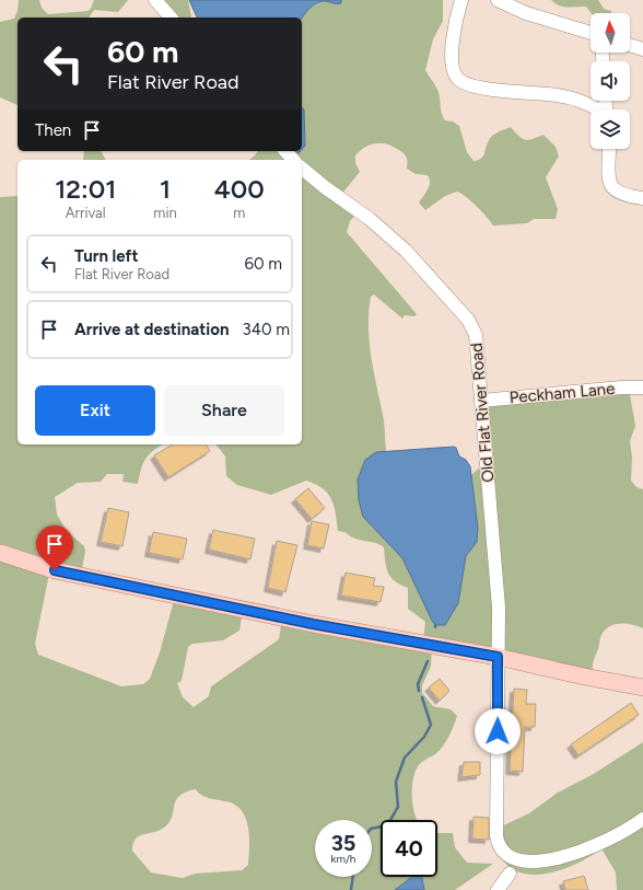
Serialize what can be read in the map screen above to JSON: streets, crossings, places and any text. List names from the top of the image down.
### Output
{
  "streets": {
    "street": ["Peckham Lane", "Old Flat River Road"]
  },
  "crossings": [
    ["Peckham Lane", "Old Flat River Road"]
  ],
  "north": "top",
  "page": {
    "turn": ["60 m", "Flat River Road"],
    "then": "Then",
    "eta": [
      "12:01",
      "Arrival",
      "1",
      "min",
      "400",
      "m"
    ],
    "list": [
      {
        "name": "Turn left",
        "note": "Flat River Road",
        "value": "60 m"
      },
      {
        "name": "Arrive at destination",
        "value": "340 m"
      }
    ],
    "buttons": ["Exit", "Share"],
    "speed": "35 km/h",
    "limit": "40"
  }
}
